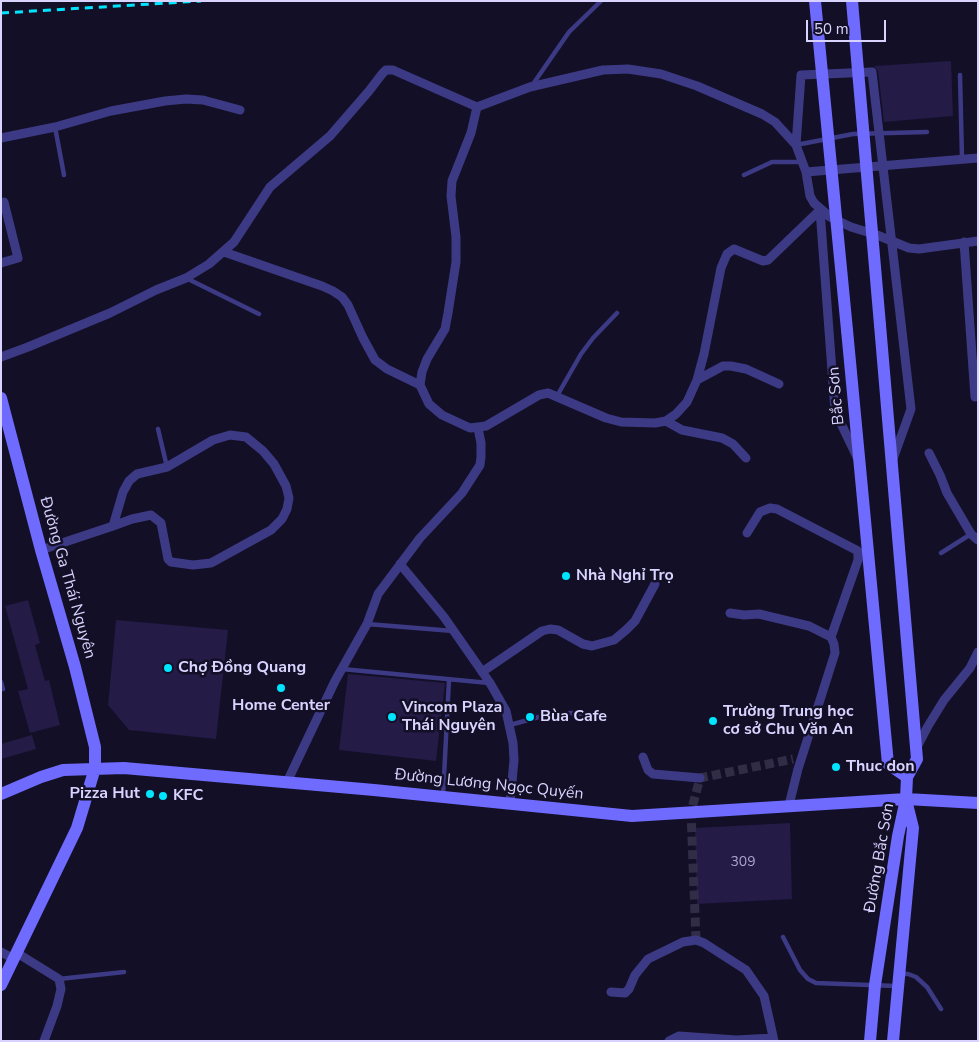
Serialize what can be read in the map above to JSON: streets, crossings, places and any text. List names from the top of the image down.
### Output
{
  "streets": {
    "main road": [
      "Bắc Sơn",
      "Đường Ga Thái Nguyên",
      "Đường Lương Ngọc Quyến",
      "Đường Bắc Sơn"
    ]
  },
  "crossings": [
    ["Đường Ga Thái Nguyên", "Đường Lương Ngọc Quyến"],
    ["Đường Lương Ngọc Quyến", "Đường Bắc Sơn"]
  ],
  "places": [
    "Nhà Nghỉ Trọ",
    "Chợ Đồng Quang",
    "Home Center",
    "Vincom Plaza Thái Nguyên",
    "Bùa Cafe",
    "Trường Trung học cơ sở Chu Văn An",
    "Thuc don",
    "Pizza Hut",
    "KFC"
  ],
  "house_numbers": ["309"],
  "scale_bar": "50 m"
}
